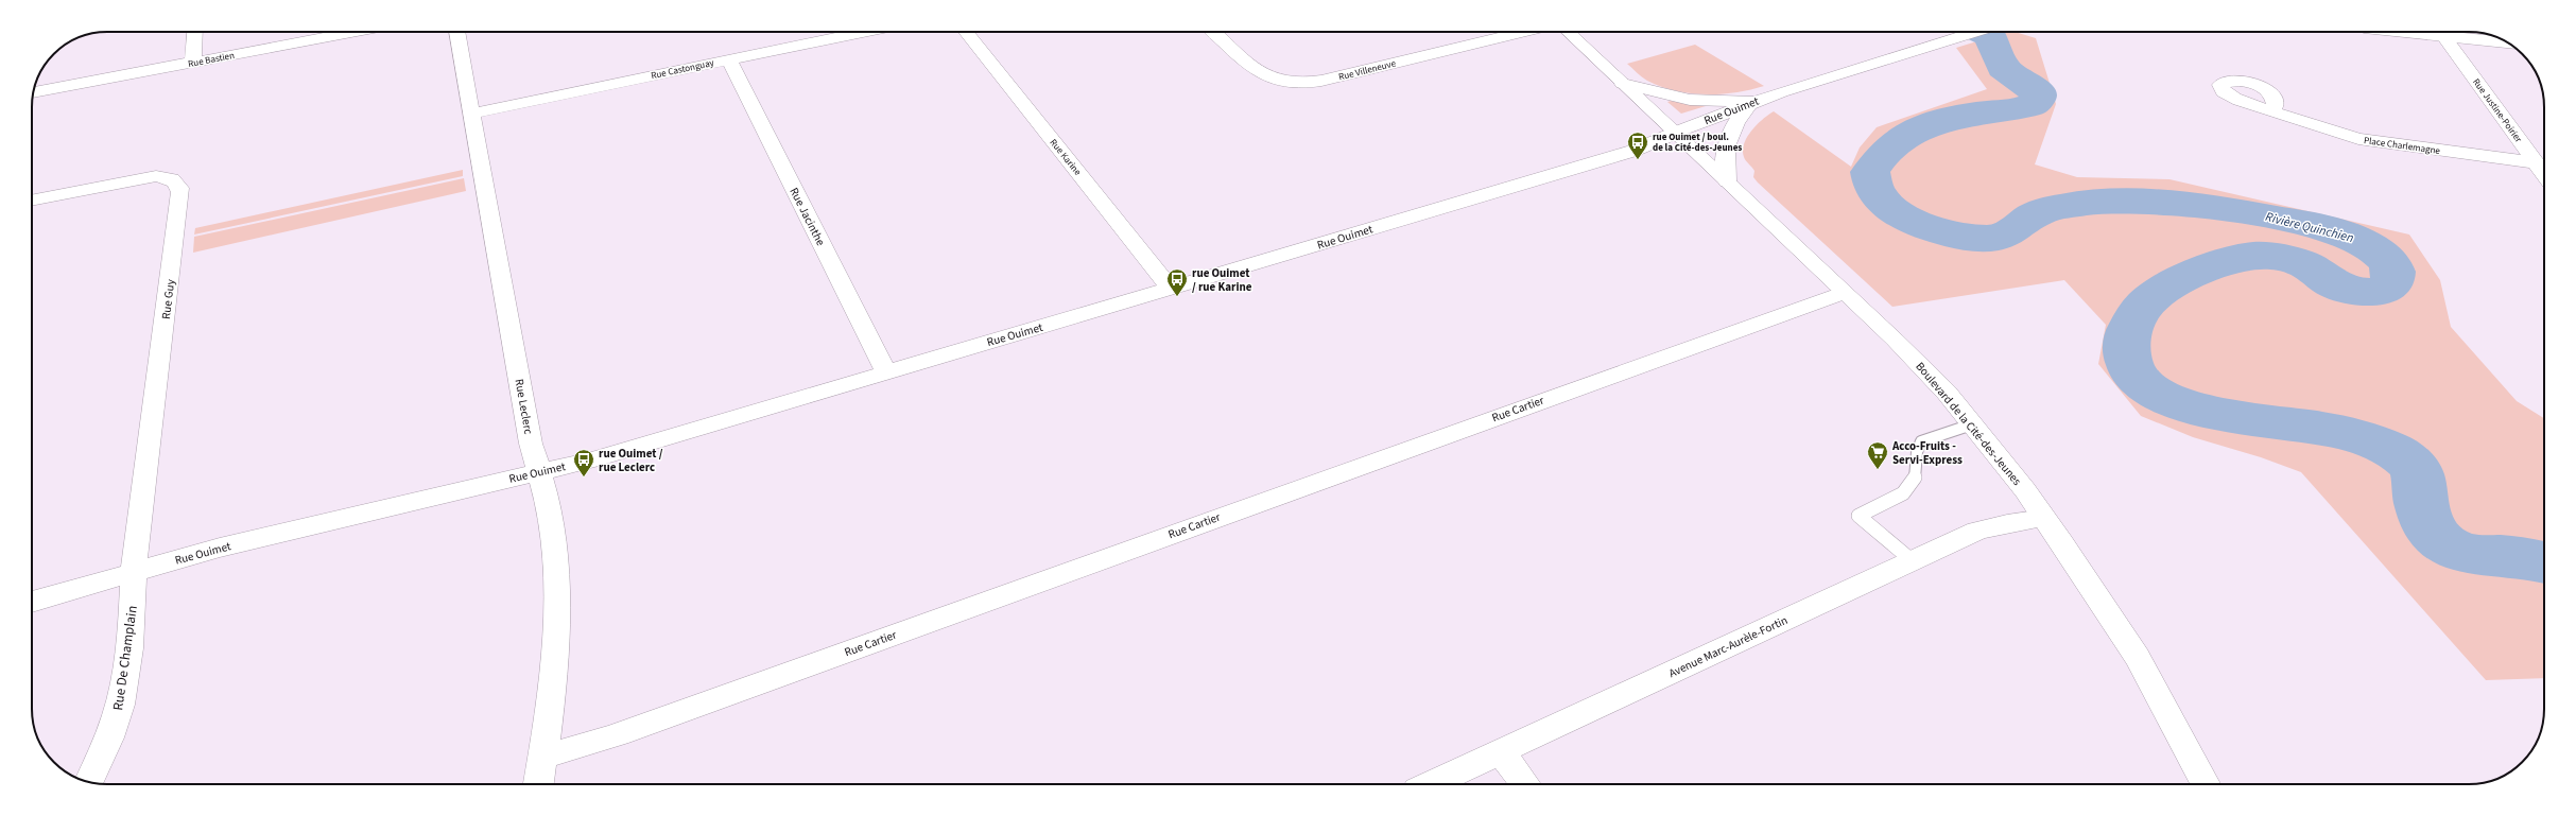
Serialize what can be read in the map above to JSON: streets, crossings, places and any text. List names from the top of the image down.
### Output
{
  "streets": {
    "street": [
      "Rue Bastien",
      "Rue Castonguay",
      "Rue Villeneuve",
      "Rue Ouimet",
      "Rue Justine-Poirier",
      "Place Charlemagne",
      "Rue Karine",
      "Rue Jacinthe",
      "Rue Guy",
      "Rue Leclerc",
      "Rue Cartier",
      "Boulevard de la Cité-des-Jeunes",
      "Avenue Marc-Aurèle-Fortin",
      "Rue De Champlain"
    ]
  },
  "crossings": [
    ["Rue Castonguay", "Rue Jacinthe"],
    ["Rue Castonguay", "Rue Leclerc"],
    ["Rue Ouimet", "Rue Karine"],
    ["Rue Ouimet", "Rue Jacinthe"],
    ["Rue Ouimet", "Rue Guy"],
    ["Rue Ouimet", "Rue Leclerc"],
    ["Rue Ouimet", "Boulevard de la Cité-des-Jeunes"],
    ["Rue Ouimet", "Rue De Champlain"],
    ["Rue Justine-Poirier", "Place Charlemagne"],
    ["Rue Guy", "Rue De Champlain"],
    ["Rue Leclerc", "Rue Cartier"],
    ["Rue Cartier", "Boulevard de la Cité-des-Jeunes"],
    ["Boulevard de la Cité-des-Jeunes", "Avenue Marc-Aurèle-Fortin"]
  ],
  "water": ["Rivière Quinchien"],
  "places": {
    "bus stop": ["rue Ouimet / boul. de la Cité-des-Jeunes", "rue Ouimet / rue Karine", "rue Ouimet / rue Leclerc"],
    "supermarket": ["Acco-Fruits - Servi-Express"]
  }
}
